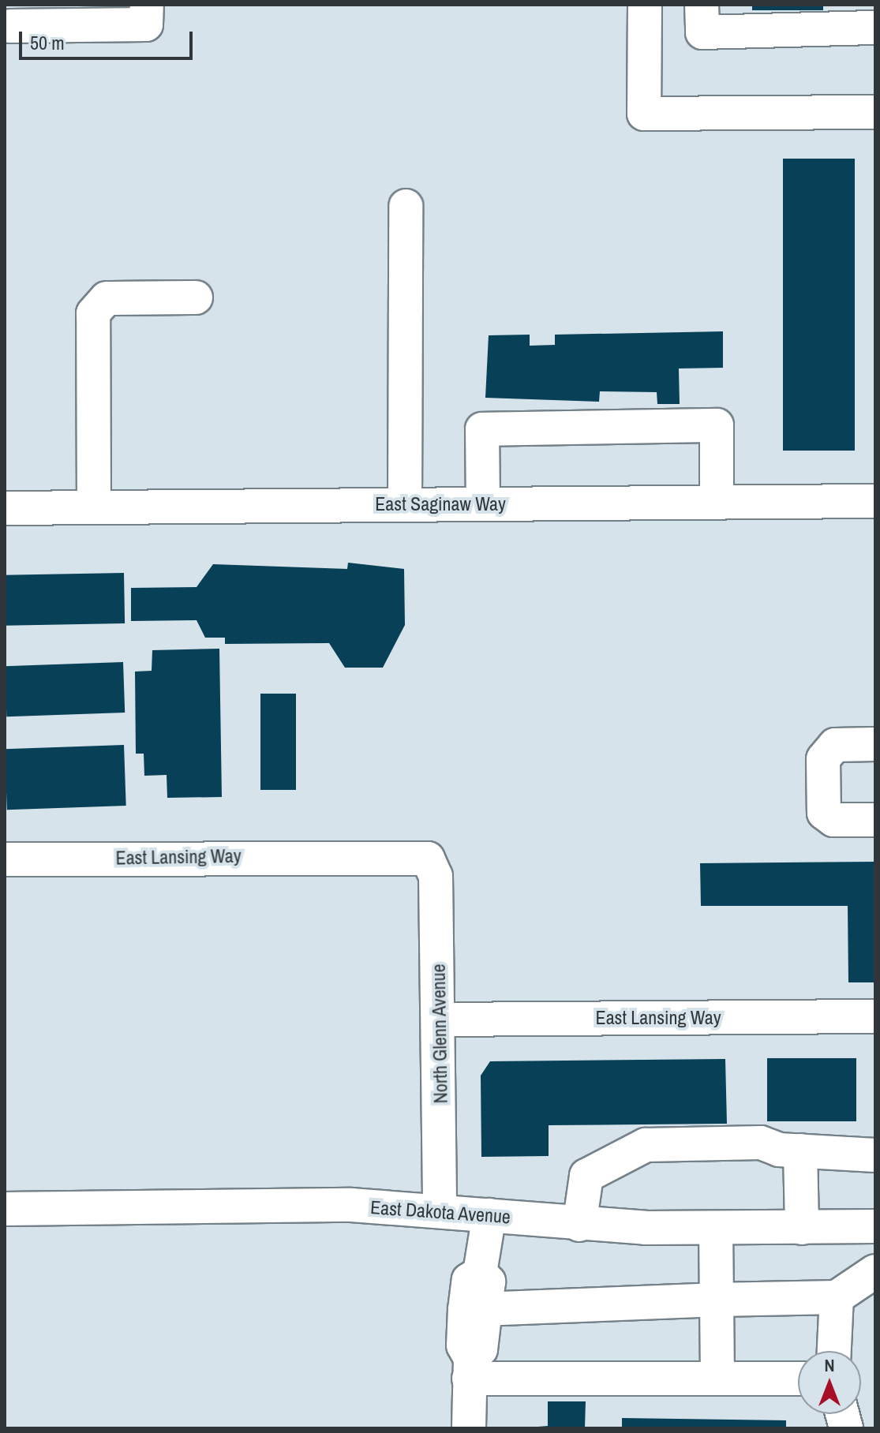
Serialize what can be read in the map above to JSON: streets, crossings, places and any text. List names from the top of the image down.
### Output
{
  "streets": {
    "street": [
      "East Saginaw Way",
      "East Lansing Way",
      "North Glenn Avenue",
      "East Dakota Avenue"
    ]
  },
  "crossings": [
    ["East Lansing Way", "North Glenn Avenue"],
    ["North Glenn Avenue", "East Dakota Avenue"]
  ],
  "scale_bar": "50 m",
  "north": "top"
}
